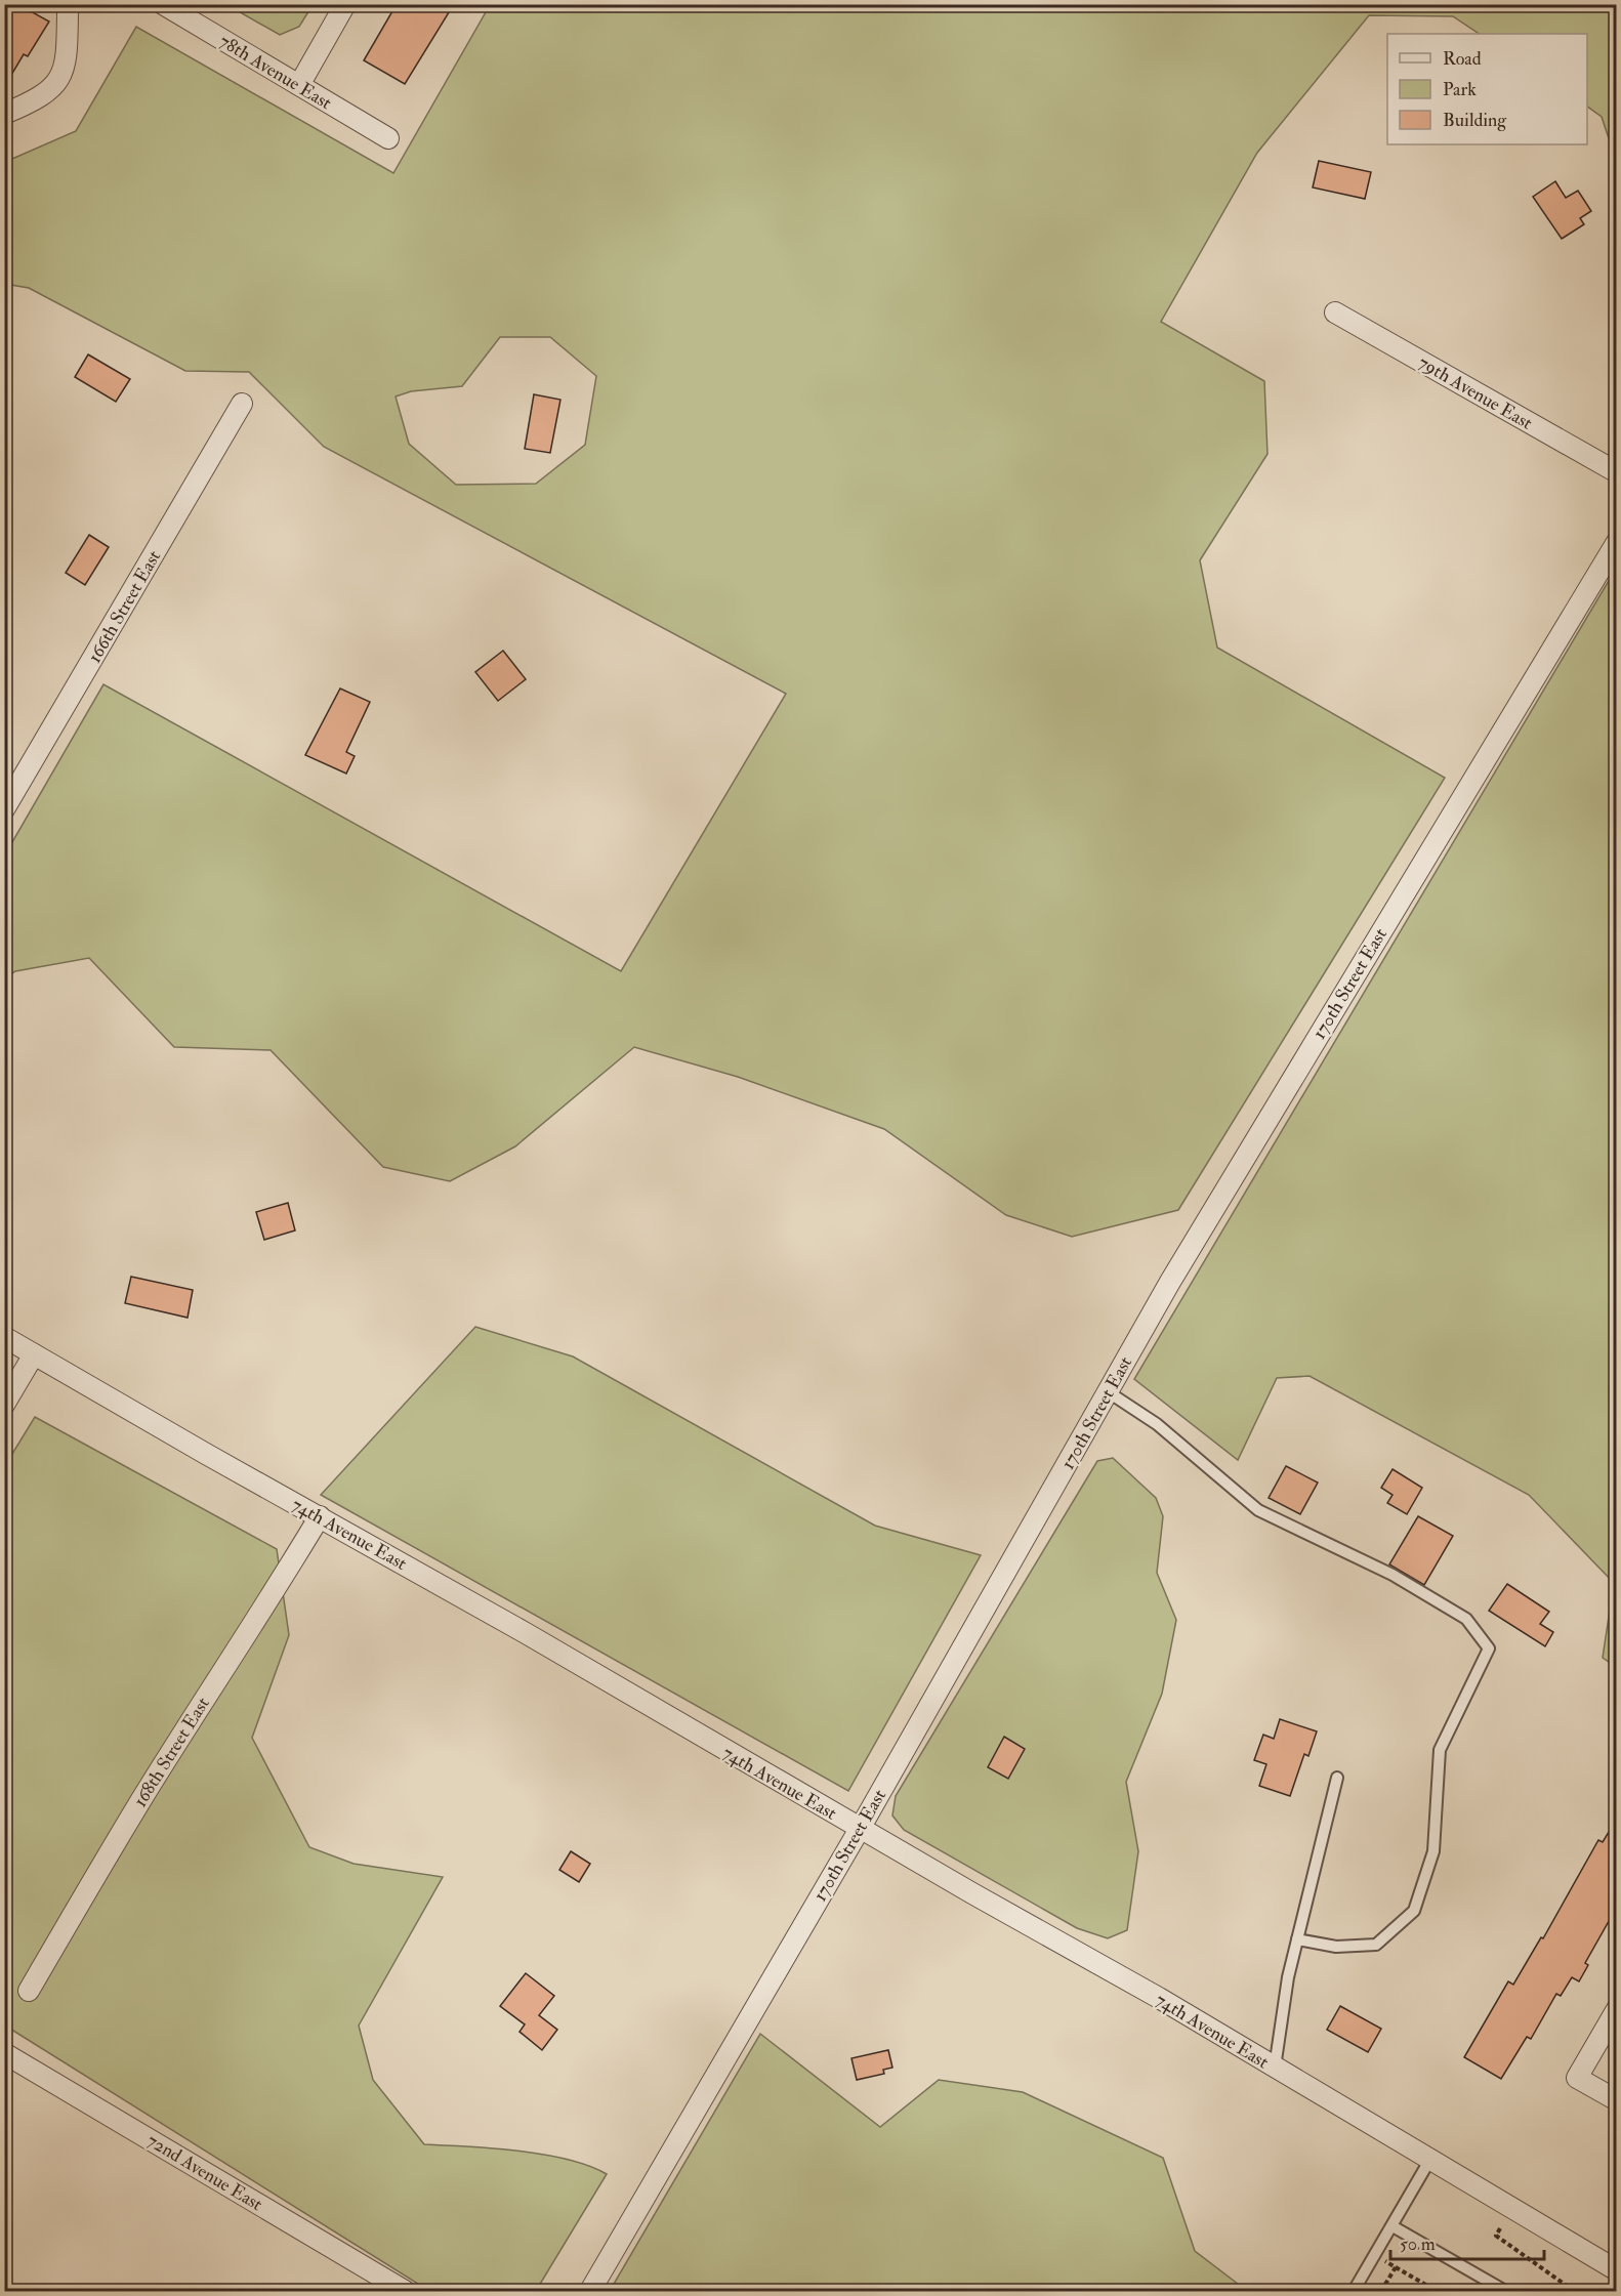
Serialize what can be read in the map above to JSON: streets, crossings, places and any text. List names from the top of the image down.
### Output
{
  "streets": {
    "street": [
      "78th Avenue East",
      "79th Avenue East",
      "166th Street East",
      "170th Street East",
      "74th Avenue East",
      "168th Street East",
      "72nd Avenue East"
    ]
  },
  "crossings": [
    ["170th Street East", "74th Avenue East"],
    ["74th Avenue East", "168th Street East"]
  ],
  "legend": ["Road", "Park", "Building"],
  "scale_bar": "50 m"
}
